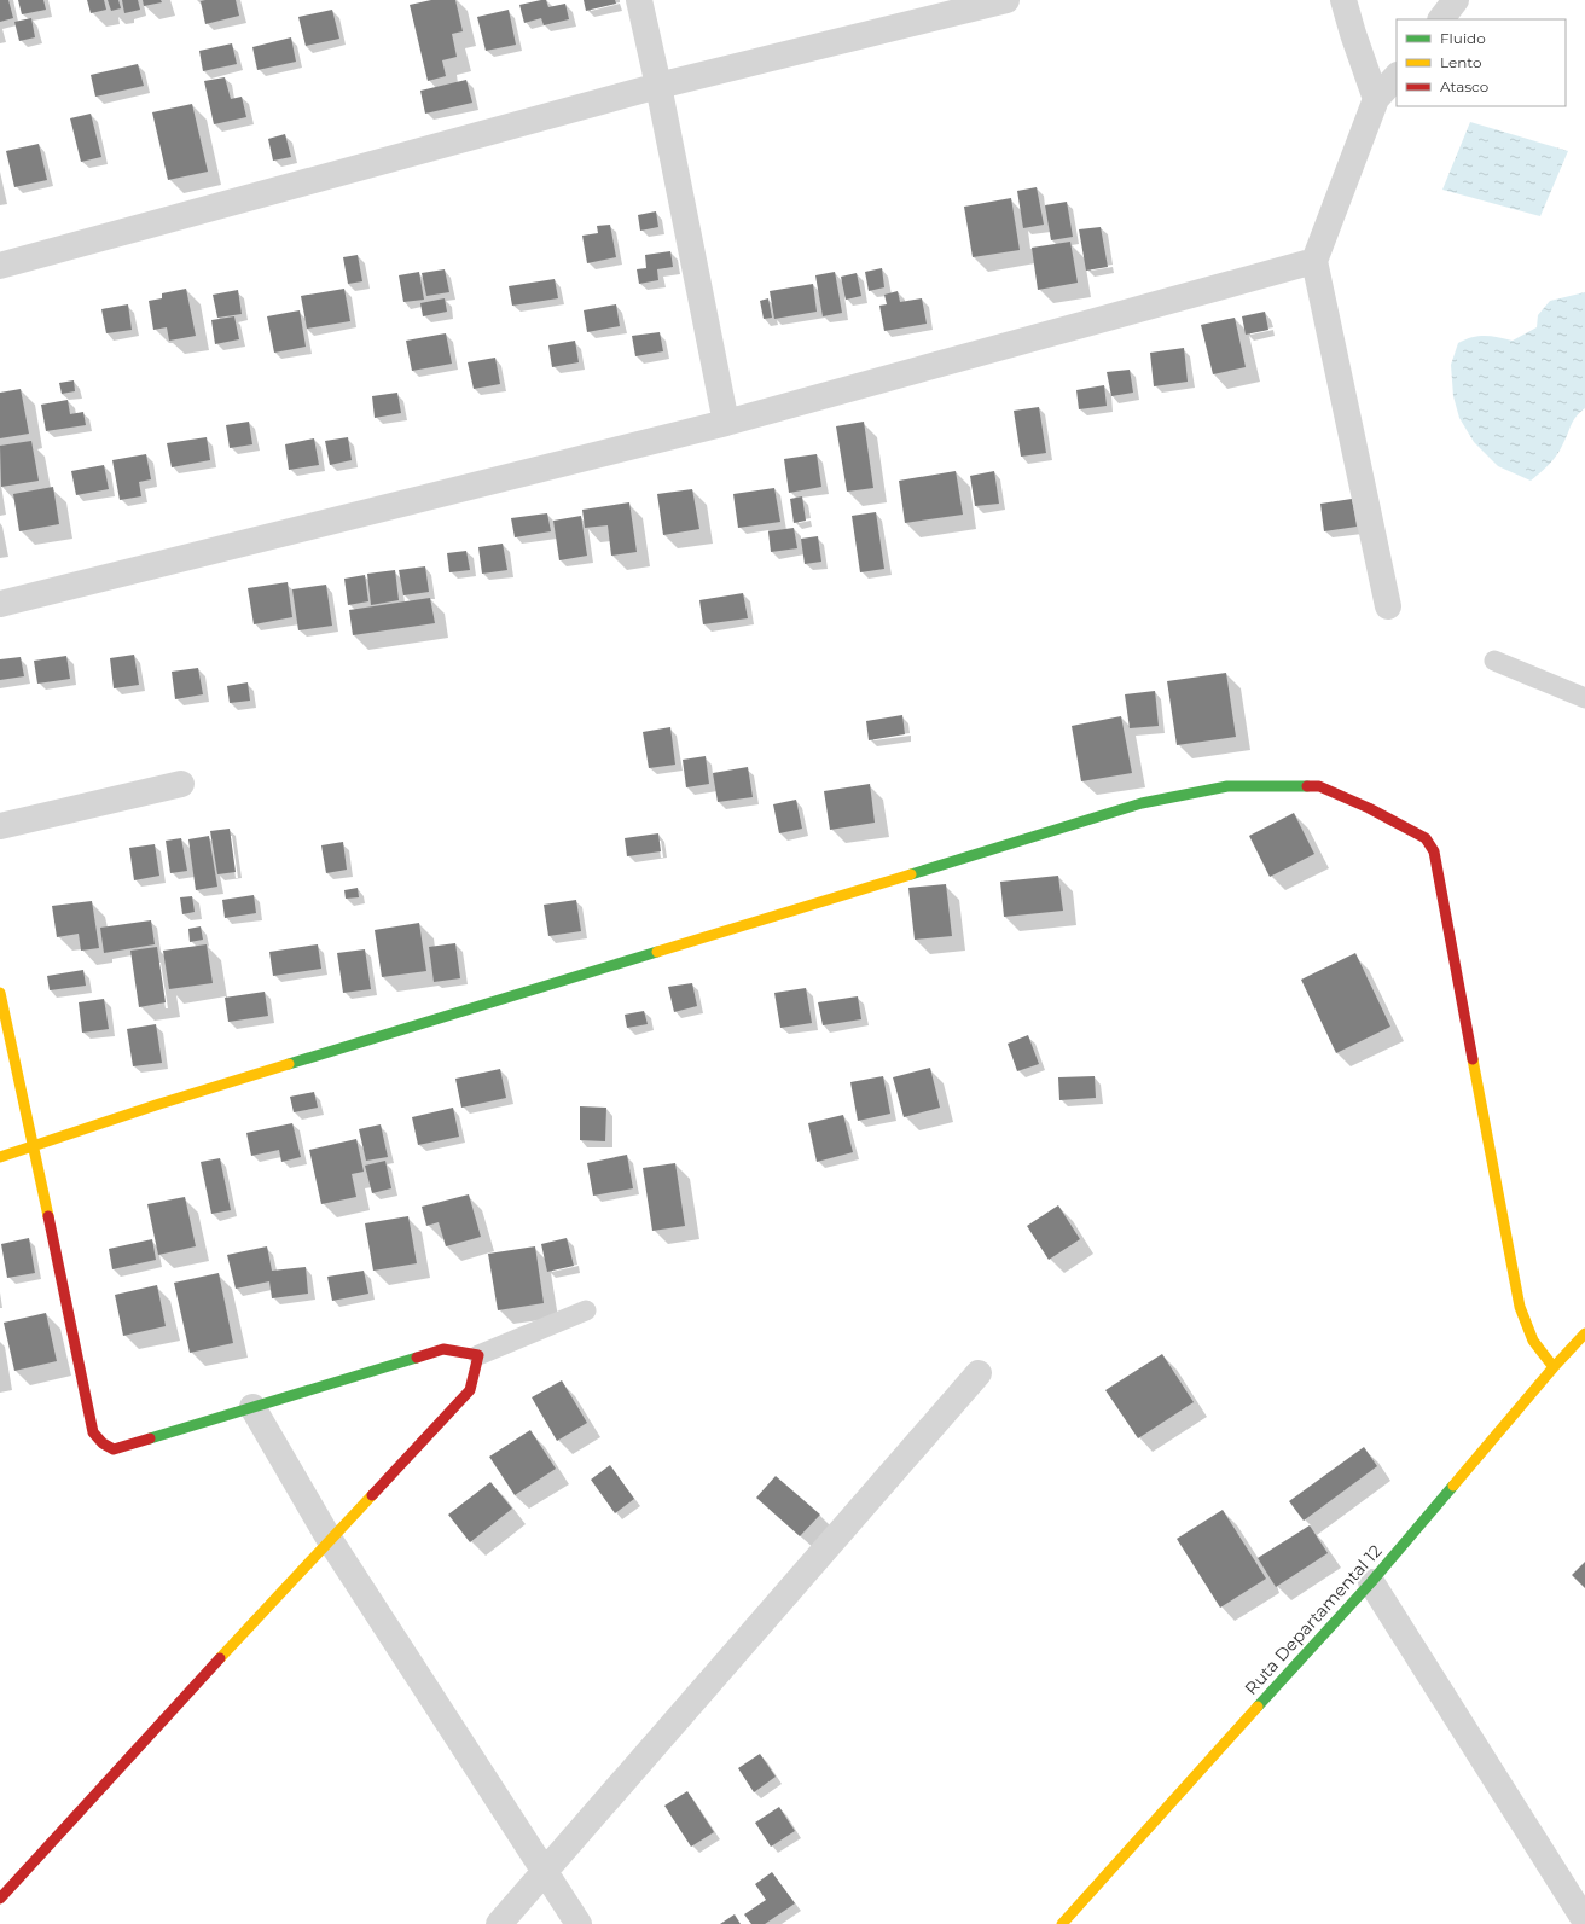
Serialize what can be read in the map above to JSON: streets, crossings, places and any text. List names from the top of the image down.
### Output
{
  "streets": {
    "street": ["Ruta Departamental 12"]
  },
  "legend": ["Fluido", "Lento", "Atasco"]
}
